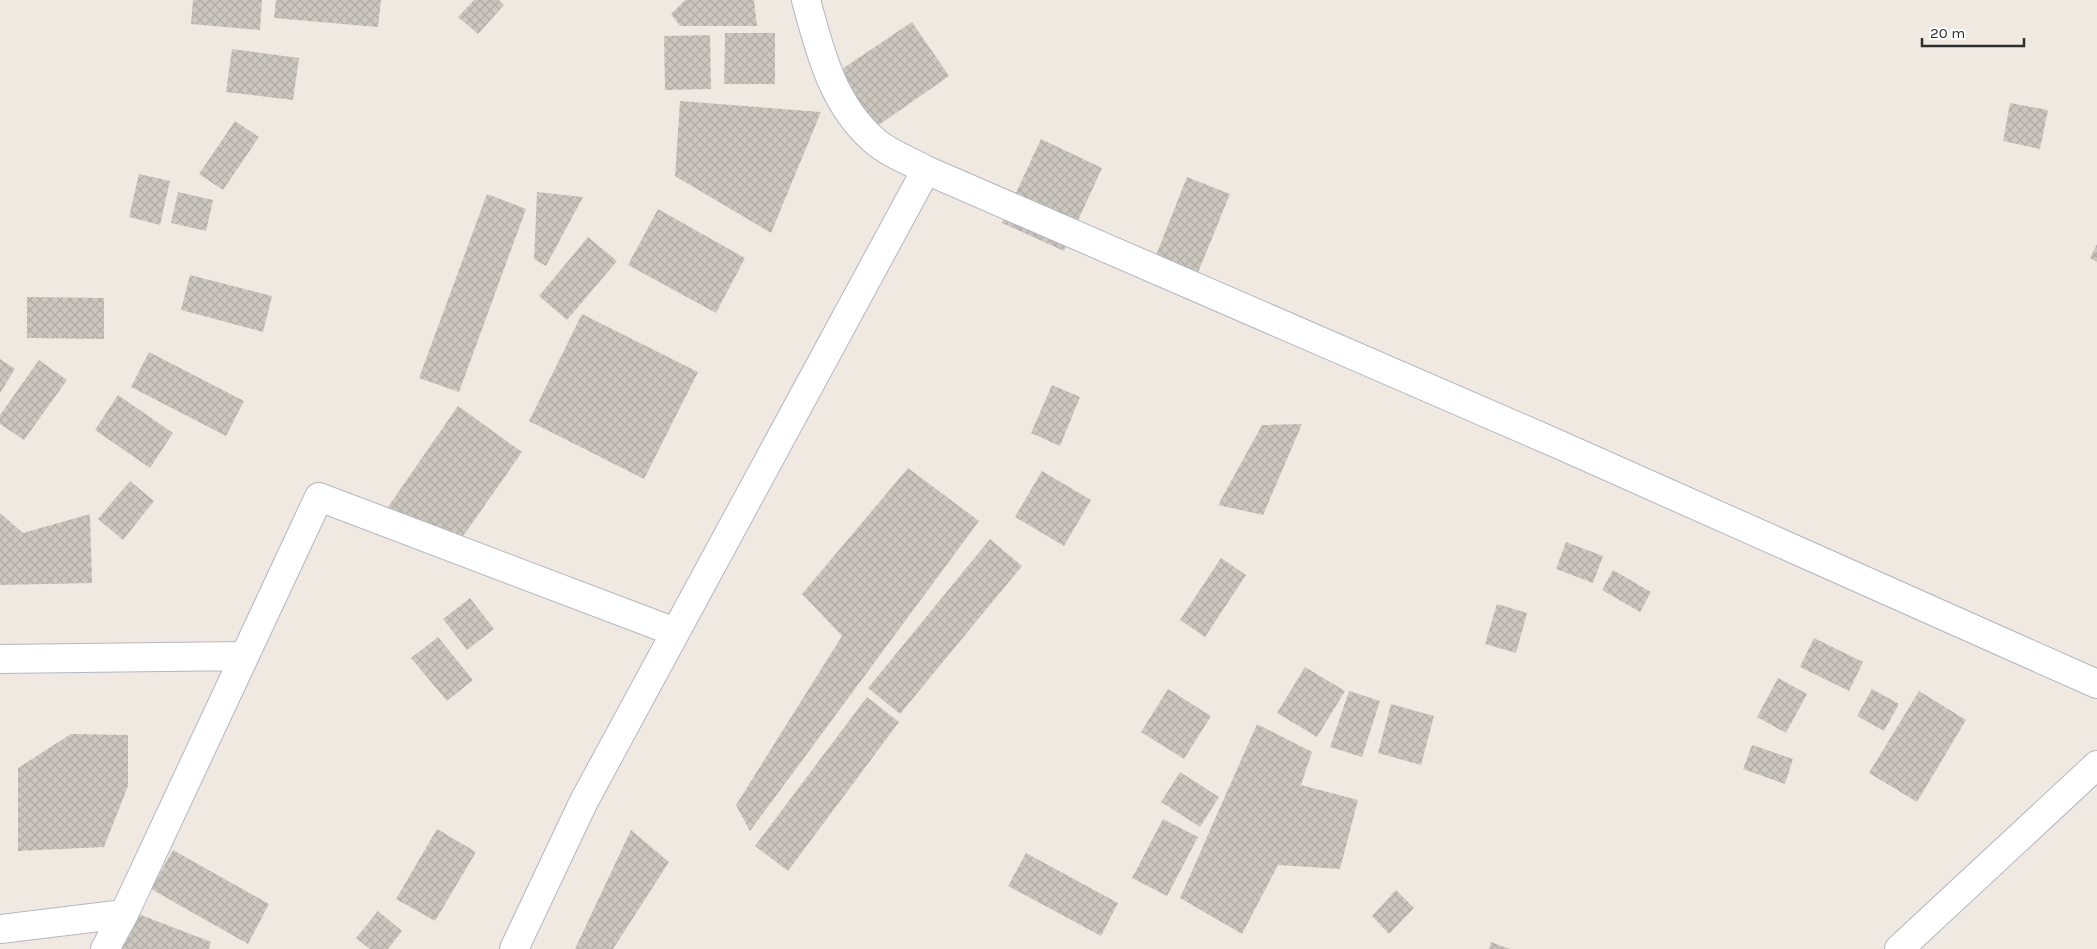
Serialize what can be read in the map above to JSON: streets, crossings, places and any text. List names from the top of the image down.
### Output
{
  "scale_bar": "20 m"
}
